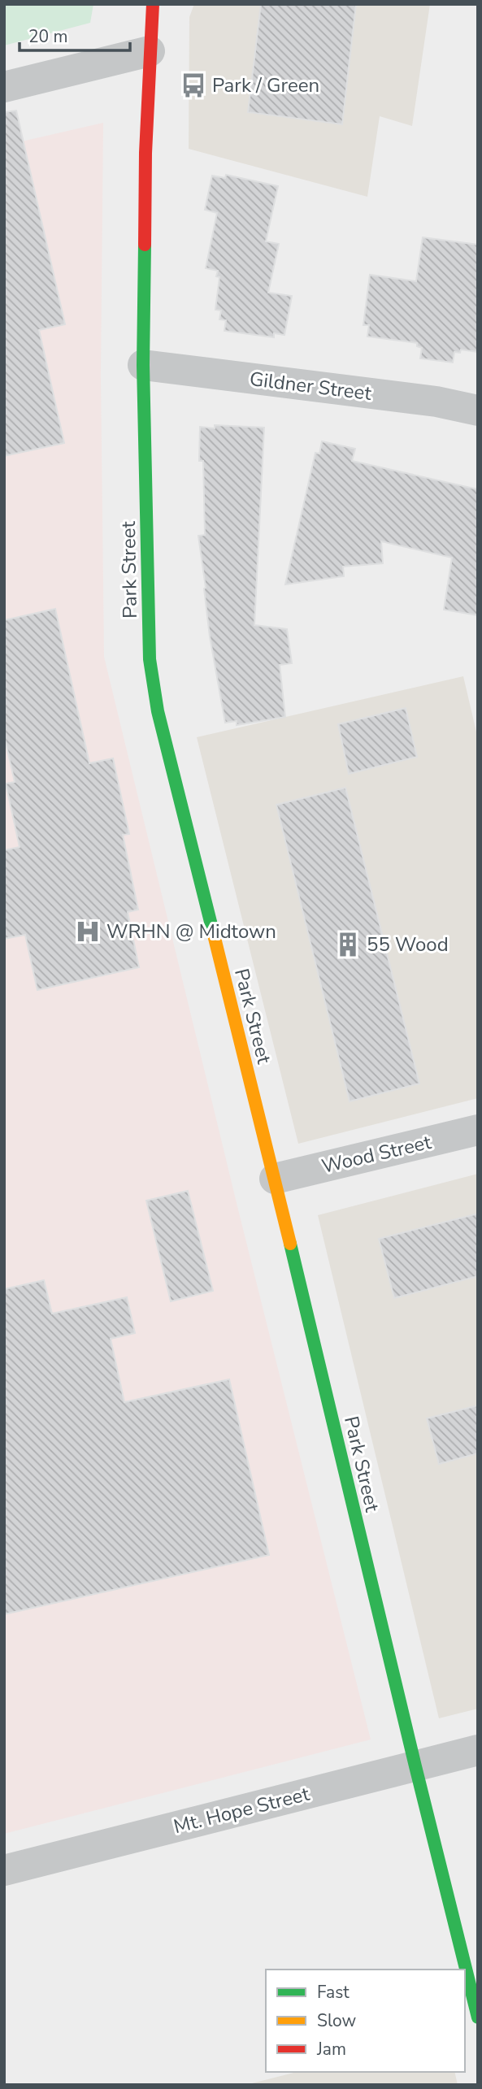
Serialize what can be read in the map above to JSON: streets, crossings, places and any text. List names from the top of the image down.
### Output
{
  "streets": {
    "street": [
      "Gildner Street",
      "Park Street",
      "Wood Street",
      "Mt. Hope Street"
    ]
  },
  "crossings": [
    ["Gildner Street", "Park Street"],
    ["Park Street", "Wood Street"],
    ["Park Street", "Mt. Hope Street"]
  ],
  "places": {
    "bus stop": ["Park / Green"],
    "hospital": ["WRHN @ Midtown"],
    "building": ["55 Wood"]
  },
  "legend": ["Fast", "Slow", "Jam"],
  "scale_bar": "20 m"
}
